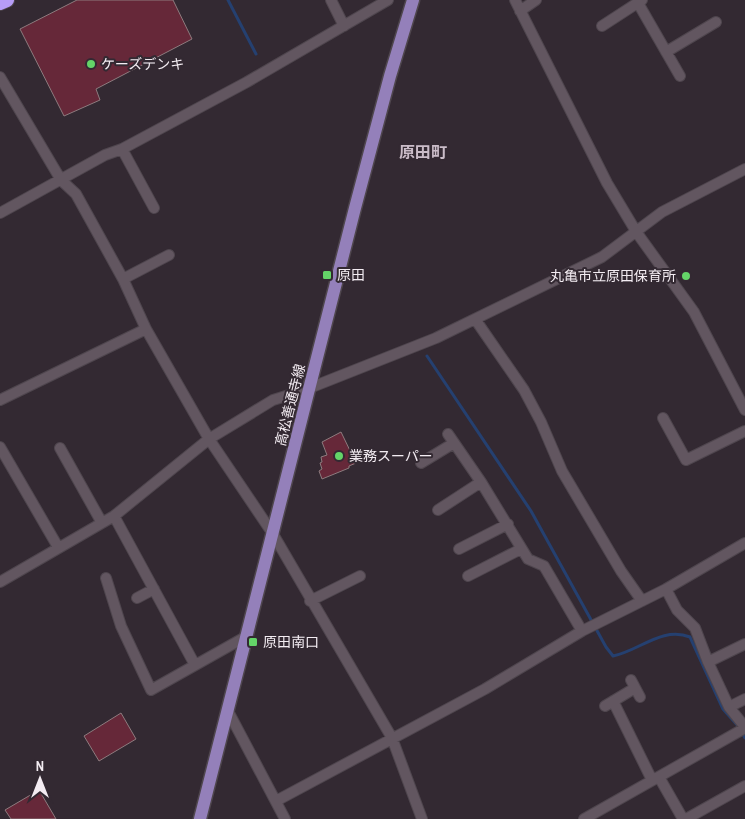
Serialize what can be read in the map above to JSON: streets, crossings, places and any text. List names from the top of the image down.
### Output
{
  "streets": {
    "main road": ["高松善通寺線"]
  },
  "districts": ["原田町"],
  "places": {
    "other": ["ケーズデンキ", "丸亀市立原田保育所", "業務スーパー"],
    "transit": ["原田", "原田南口"]
  },
  "north": "top"
}
